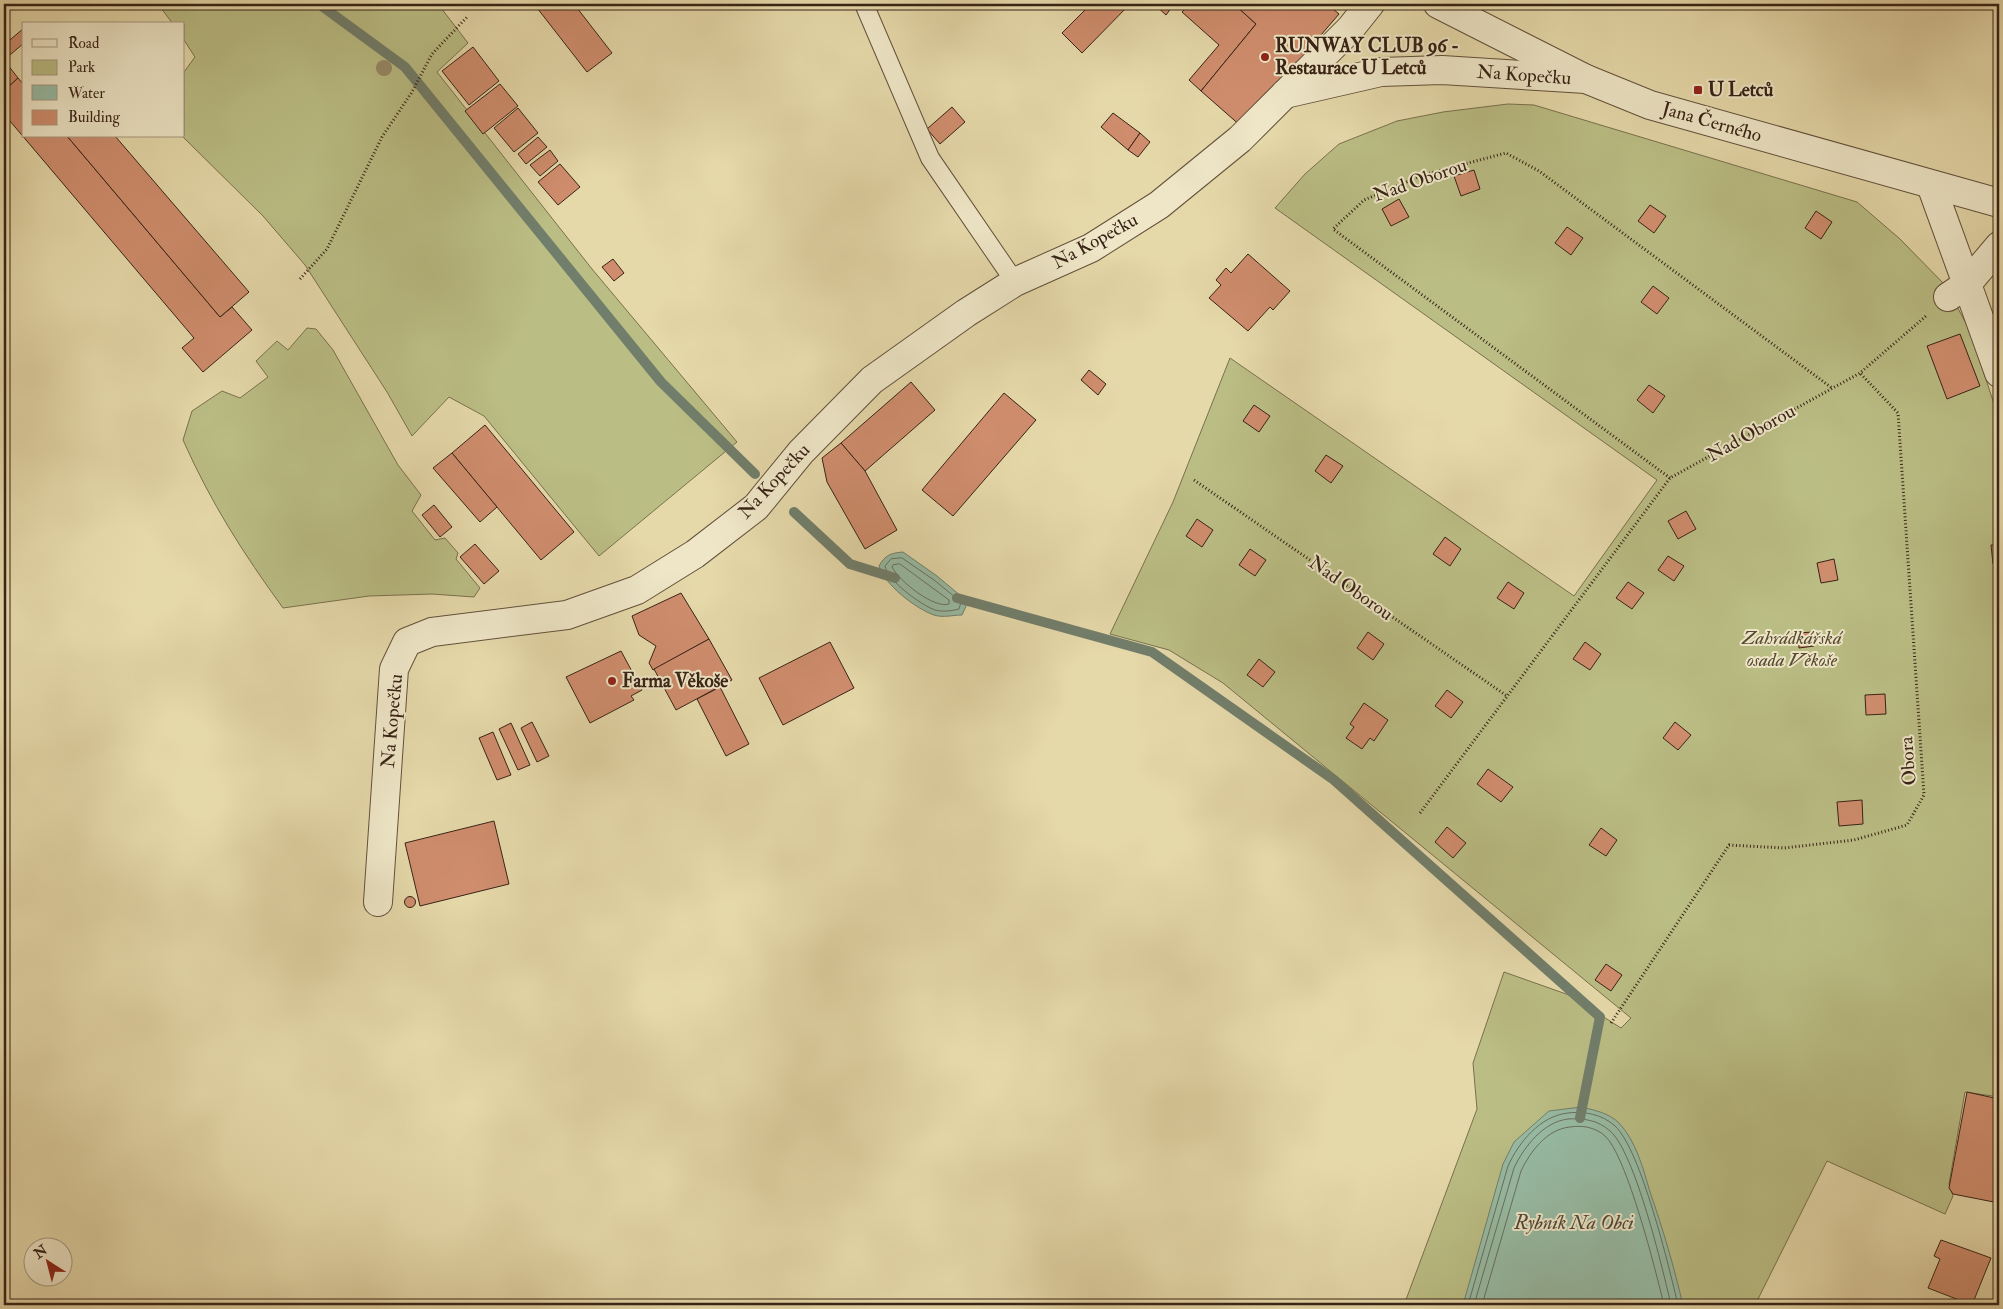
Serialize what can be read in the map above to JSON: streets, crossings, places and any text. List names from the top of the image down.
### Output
{
  "streets": {
    "street": ["Na Kopečku", "Jana Černého"],
    "path": ["Nad Oborou", "Obora"]
  },
  "crossings": [
    ["Na Kopečku", "Jana Černého"],
    ["Nad Oborou", "Obora"]
  ],
  "water": ["Rybník Na Obci"],
  "parks": ["Zahrádkářská osada Věkoše"],
  "places": {
    "other": ["RUNWAY CLUB 96 - Restaurace U Letců", "Farma Věkoše"],
    "transit": ["U Letců"]
  },
  "legend": [
    "Road",
    "Park",
    "Water",
    "Building"
  ],
  "north": "top left"
}
